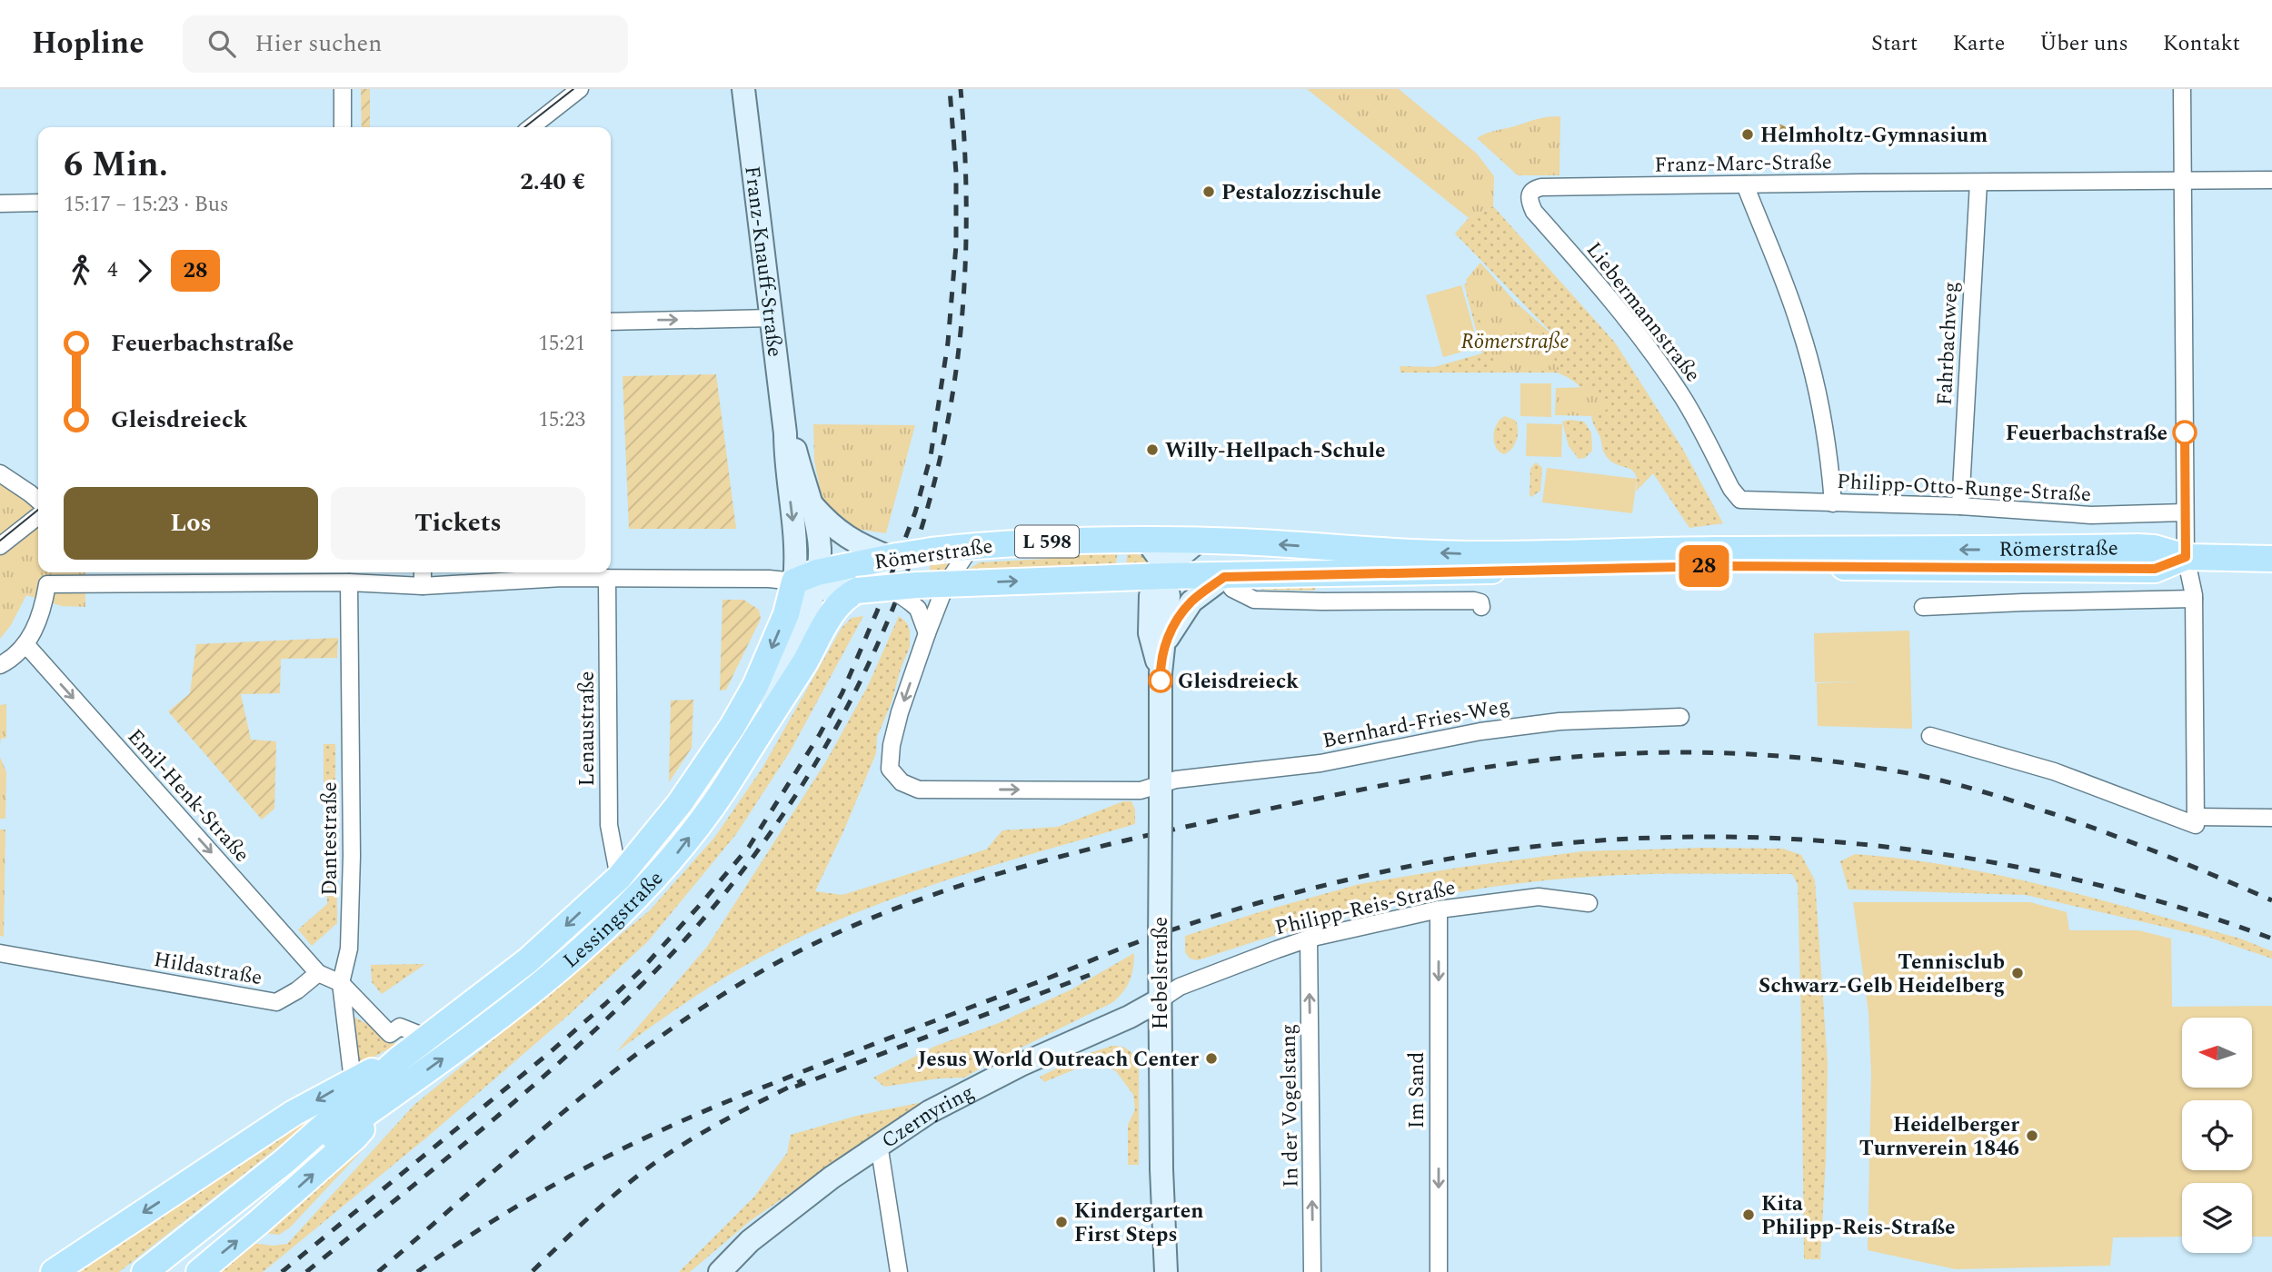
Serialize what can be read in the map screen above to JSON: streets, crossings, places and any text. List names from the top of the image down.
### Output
{
  "streets": {
    "main road": [
      "Franz-Knauff-Straße",
      "L 598",
      "Römerstraße",
      "Lessingstraße",
      "Hebelstraße",
      "Czernyring"
    ],
    "street": [
      "Franz-Marc-Straße",
      "Liebermannstraße",
      "Fahrbachweg",
      "Philipp-Otto-Runge-Straße",
      "Bernhard-Fries-Weg",
      "Lenaustraße",
      "Emil-Henk-Straße",
      "Dantestraße",
      "Philipp-Reis-Straße",
      "Hildastraße",
      "Im Sand",
      "In der Vogelstang"
    ]
  },
  "crossings": [
    ["Franz-Marc-Straße", "Liebermannstraße"],
    ["Franz-Marc-Straße", "Fahrbachweg"],
    ["Franz-Knauff-Straße", "Römerstraße"],
    ["Franz-Knauff-Straße", "Lessingstraße"],
    ["Liebermannstraße", "Philipp-Otto-Runge-Straße"],
    ["Fahrbachweg", "Philipp-Otto-Runge-Straße"],
    ["Römerstraße", "Lenaustraße"],
    ["Römerstraße", "Emil-Henk-Straße"],
    ["Römerstraße", "Dantestraße"],
    ["Römerstraße", "Lessingstraße"],
    ["Römerstraße", "Hebelstraße"],
    ["Bernhard-Fries-Weg", "Hebelstraße"],
    ["Lenaustraße", "Lessingstraße"],
    ["Emil-Henk-Straße", "Hildastraße"],
    ["Philipp-Reis-Straße", "Hebelstraße"],
    ["Philipp-Reis-Straße", "Im Sand"],
    ["Philipp-Reis-Straße", "In der Vogelstang"],
    ["Philipp-Reis-Straße", "Czernyring"],
    ["Hebelstraße", "Czernyring"]
  ],
  "one_way": ["Emil-Henk-Straße", "Im Sand", "In der Vogelstang"],
  "parks": ["Römerstraße"],
  "places": [
    "Helmholtz-Gymnasium",
    "Pestalozzischule",
    "Feuerbachstraße",
    "Willy-Hellpach-Schule",
    "Gleisdreieck",
    "Tennisclub Schwarz-Gelb Heidelberg",
    "Jesus World Outreach Center",
    "Heidelberger Turnverein 1846",
    "Kita Philipp-Reis-Straße",
    "Kindergarten First Steps"
  ],
  "lines": ["bus line 28"],
  "north": "left",
  "page": {
    "header": "Hopline",
    "search": "Hier suchen",
    "nav": [
      "Start",
      "Karte",
      "Über uns",
      "Kontakt"
    ],
    "on_map": "28",
    "heading": ["6 Min.", "15:17 – 15:23 · Bus", "2.40 €"],
    "legs": ["4", "28"],
    "list": [
      {
        "name": "Feuerbachstraße",
        "value": "15:21"
      },
      {
        "name": "Gleisdreieck",
        "value": "15:23"
      }
    ],
    "buttons": ["Los", "Tickets"]
  }
}
